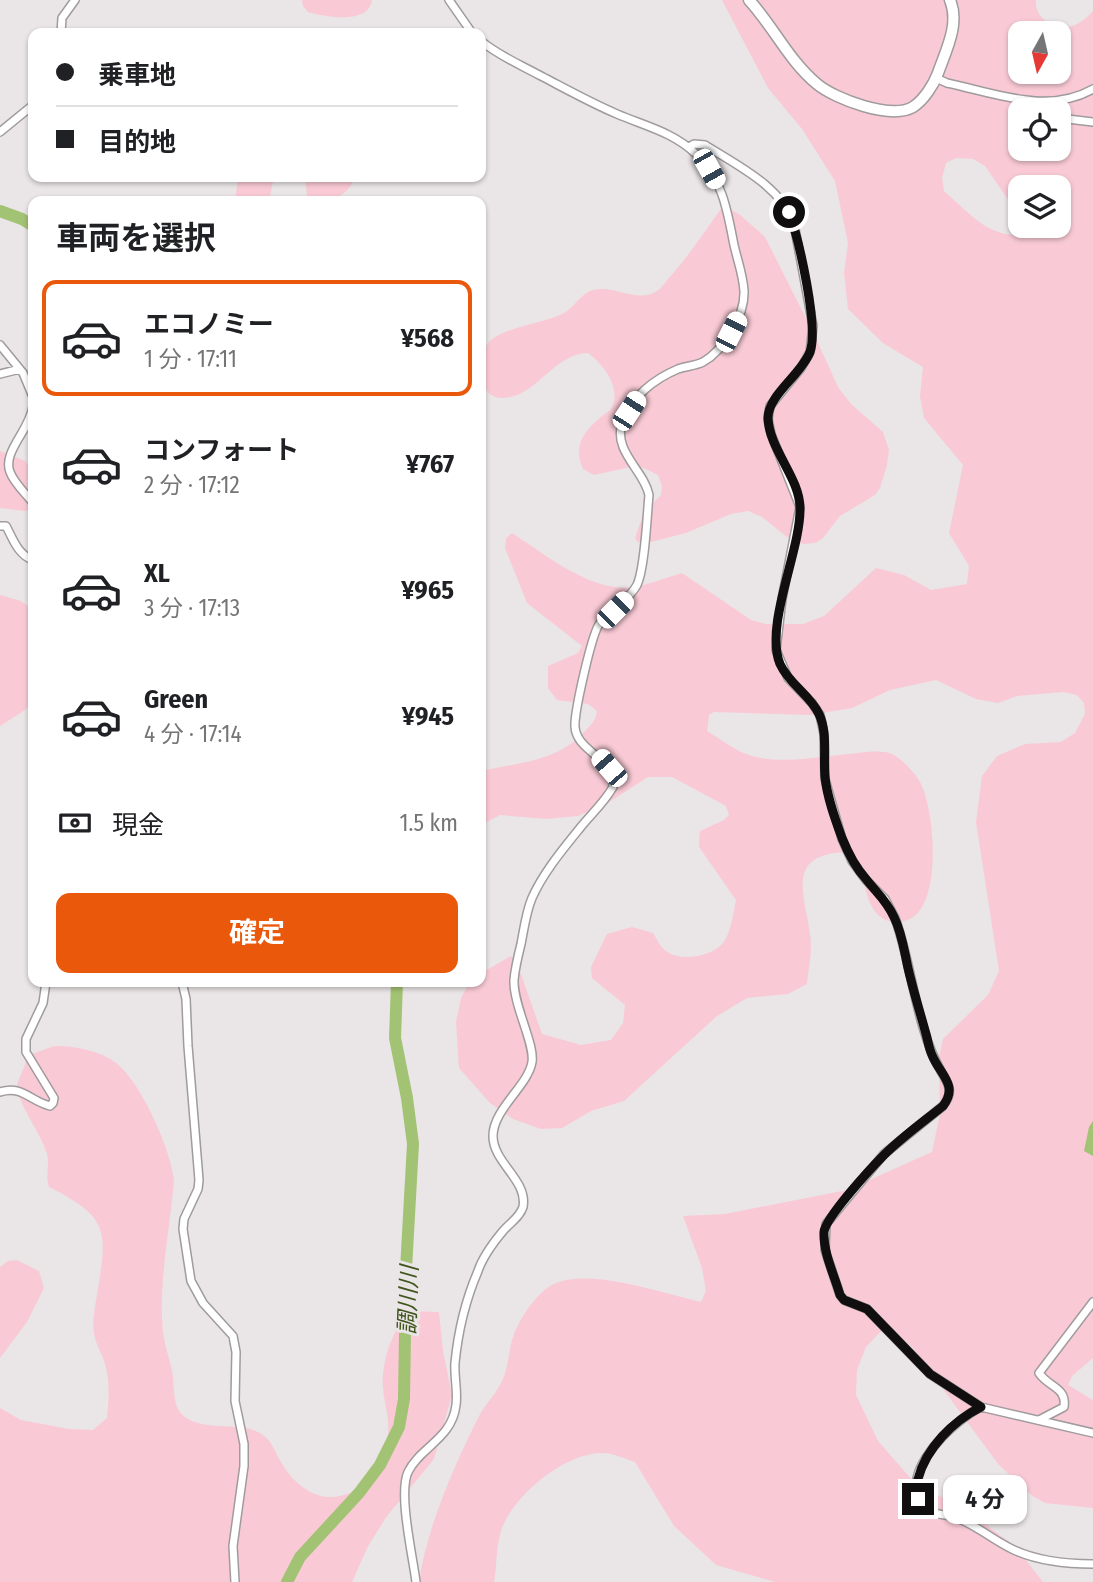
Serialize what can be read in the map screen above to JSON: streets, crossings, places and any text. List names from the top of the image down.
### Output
{
  "water": ["調川川"],
  "north": "bottom",
  "page": {
    "banner": ["乗車地", "目的地"],
    "heading": "車両を選択",
    "list": [
      {
        "name": "エコノミー",
        "note": "1 分 · 17:11",
        "value": "¥568"
      },
      {
        "name": "コンフォート",
        "note": "2 分 · 17:12",
        "value": "¥767"
      },
      {
        "name": "XL",
        "note": "3 分 · 17:13",
        "value": "¥965"
      },
      {
        "name": "Green",
        "note": "4 分 · 17:14",
        "value": "¥945"
      }
    ],
    "pay": ["現金", "1.5 km"],
    "buttons": "確定",
    "bubble": "4 分"
  }
}
